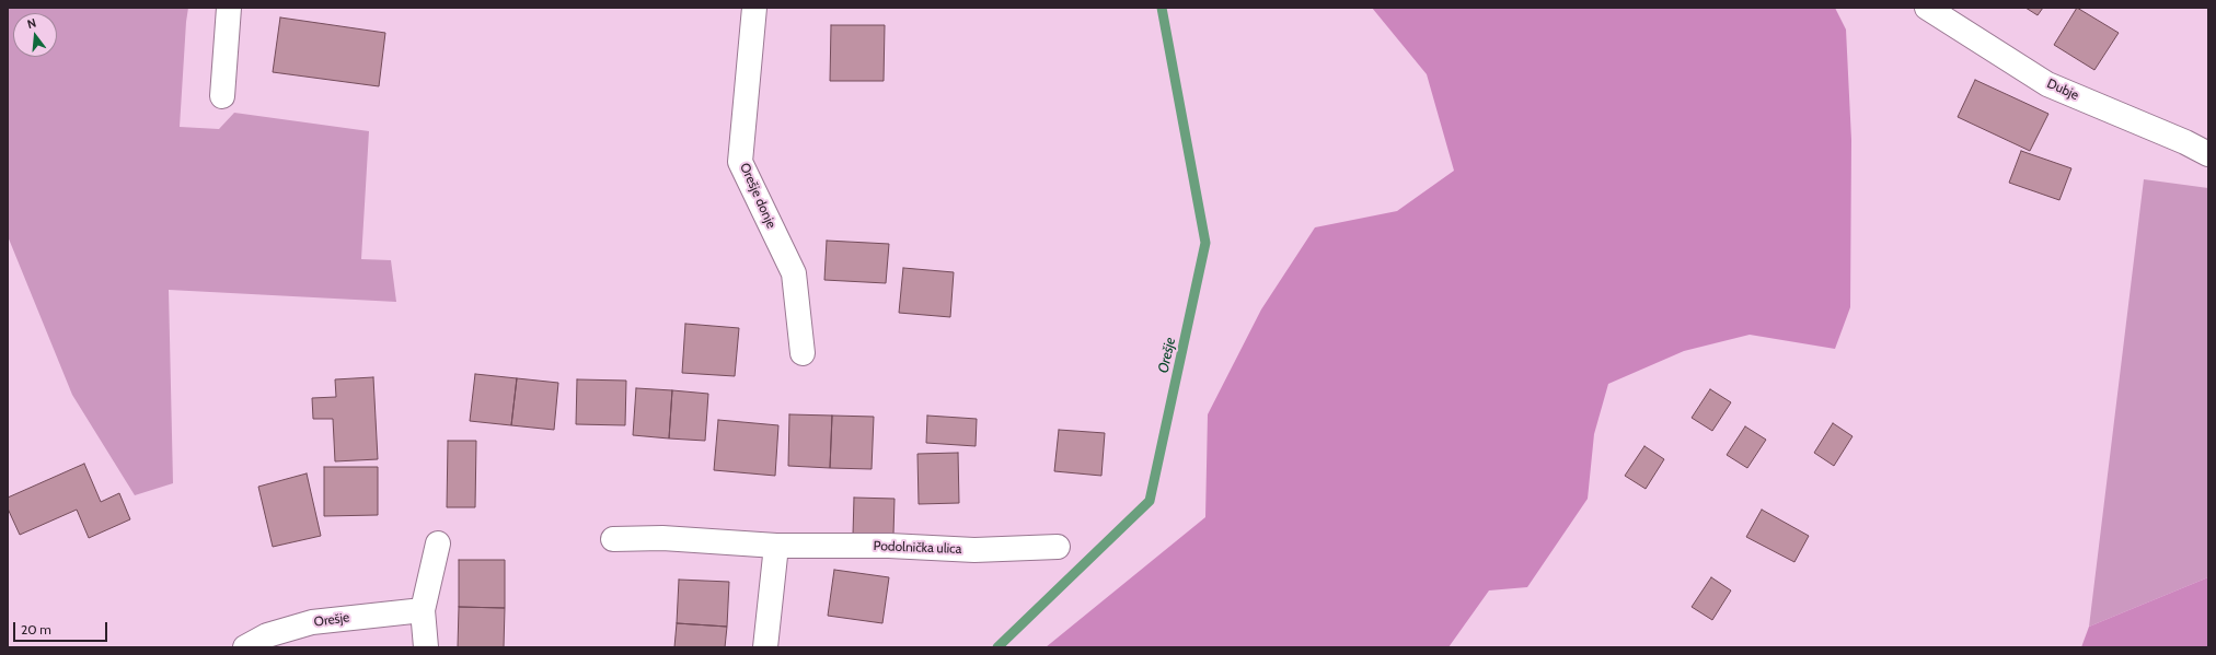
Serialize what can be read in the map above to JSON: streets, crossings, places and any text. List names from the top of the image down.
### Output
{
  "streets": {
    "street": [
      "Dubje",
      "Orešje donje",
      "Podolnička ulica",
      "Orešje"
    ]
  },
  "water": ["Orešje"],
  "scale_bar": "20 m",
  "north": "top"
}
